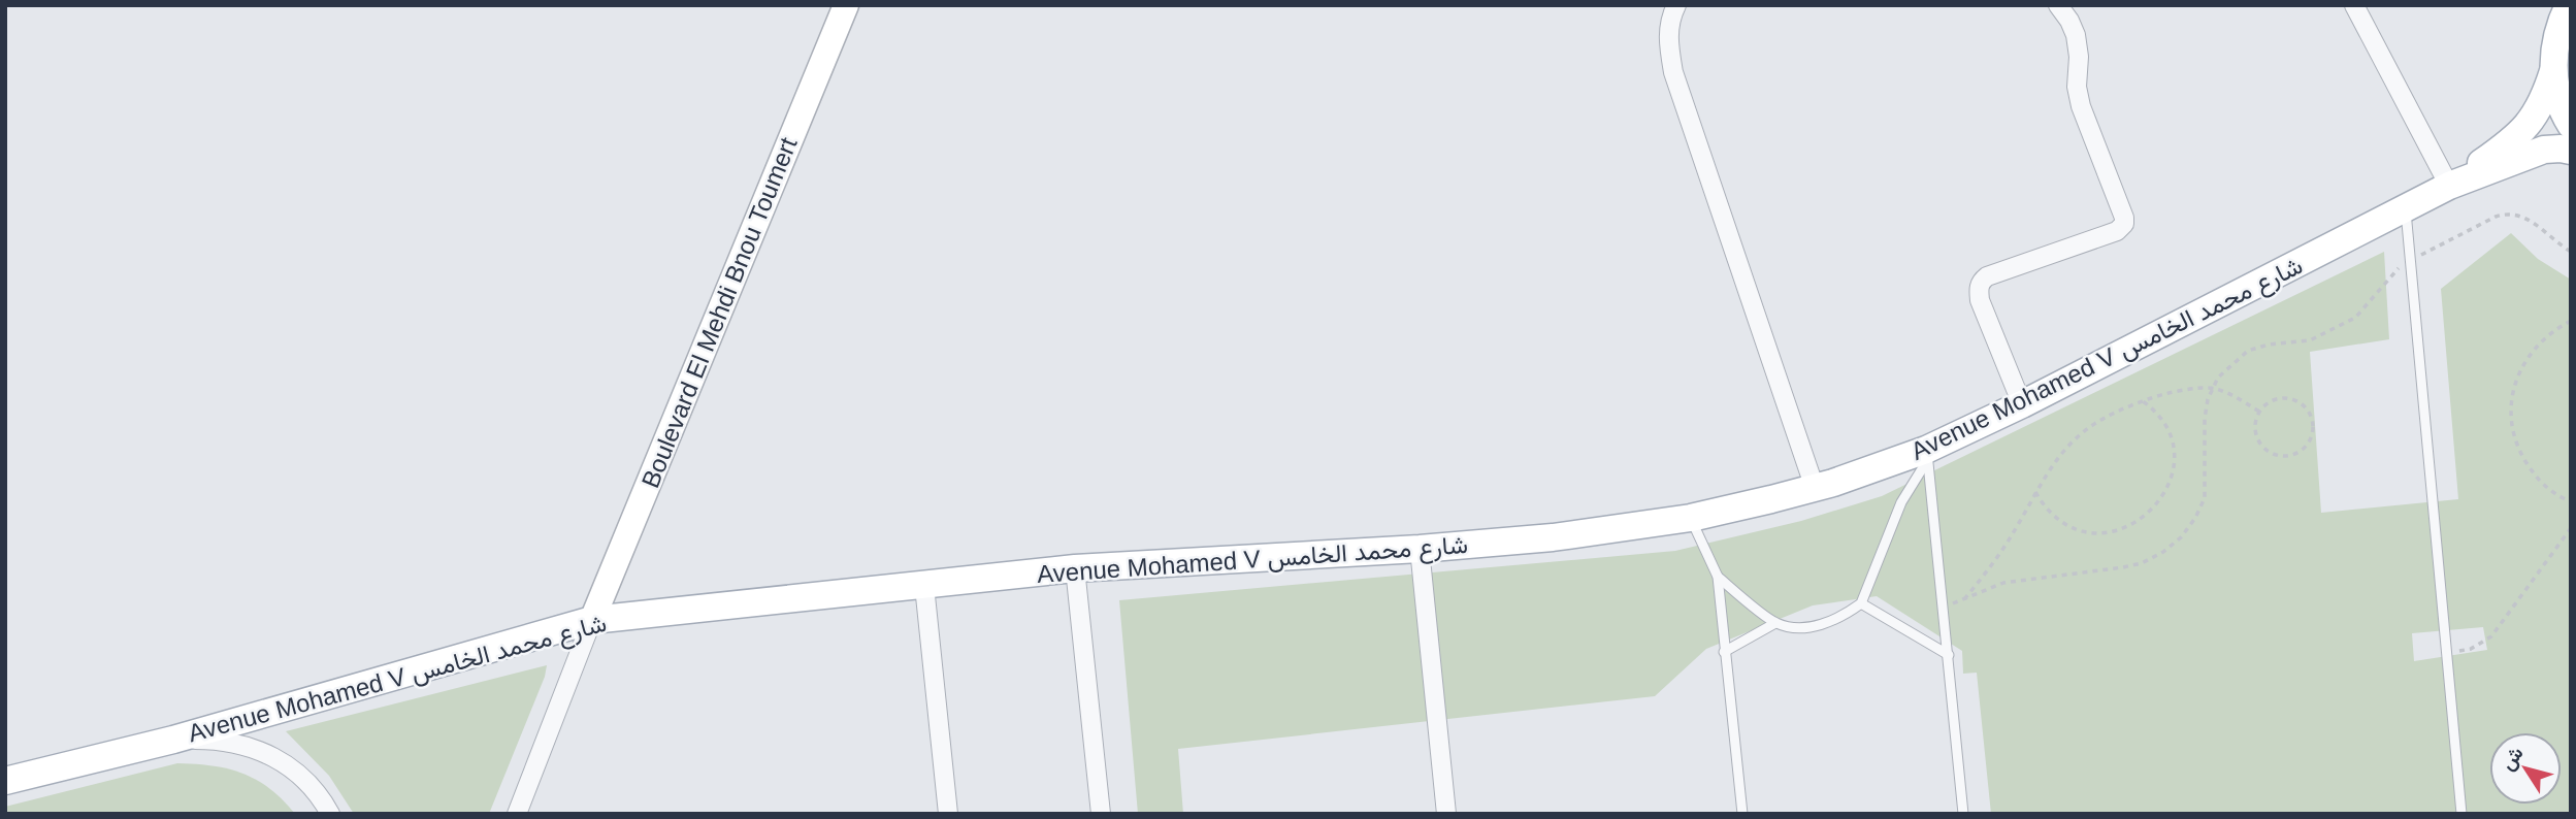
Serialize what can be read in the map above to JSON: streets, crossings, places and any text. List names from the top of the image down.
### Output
{
  "streets": {
    "main road": ["Boulevard El Mehdi Bnou Toumert", "Avenue Mohamed V شارع محمد الخامس"]
  },
  "crossings": [
    ["Boulevard El Mehdi Bnou Toumert", "Avenue Mohamed V شارع محمد الخامس"]
  ],
  "north": "top left"
}
